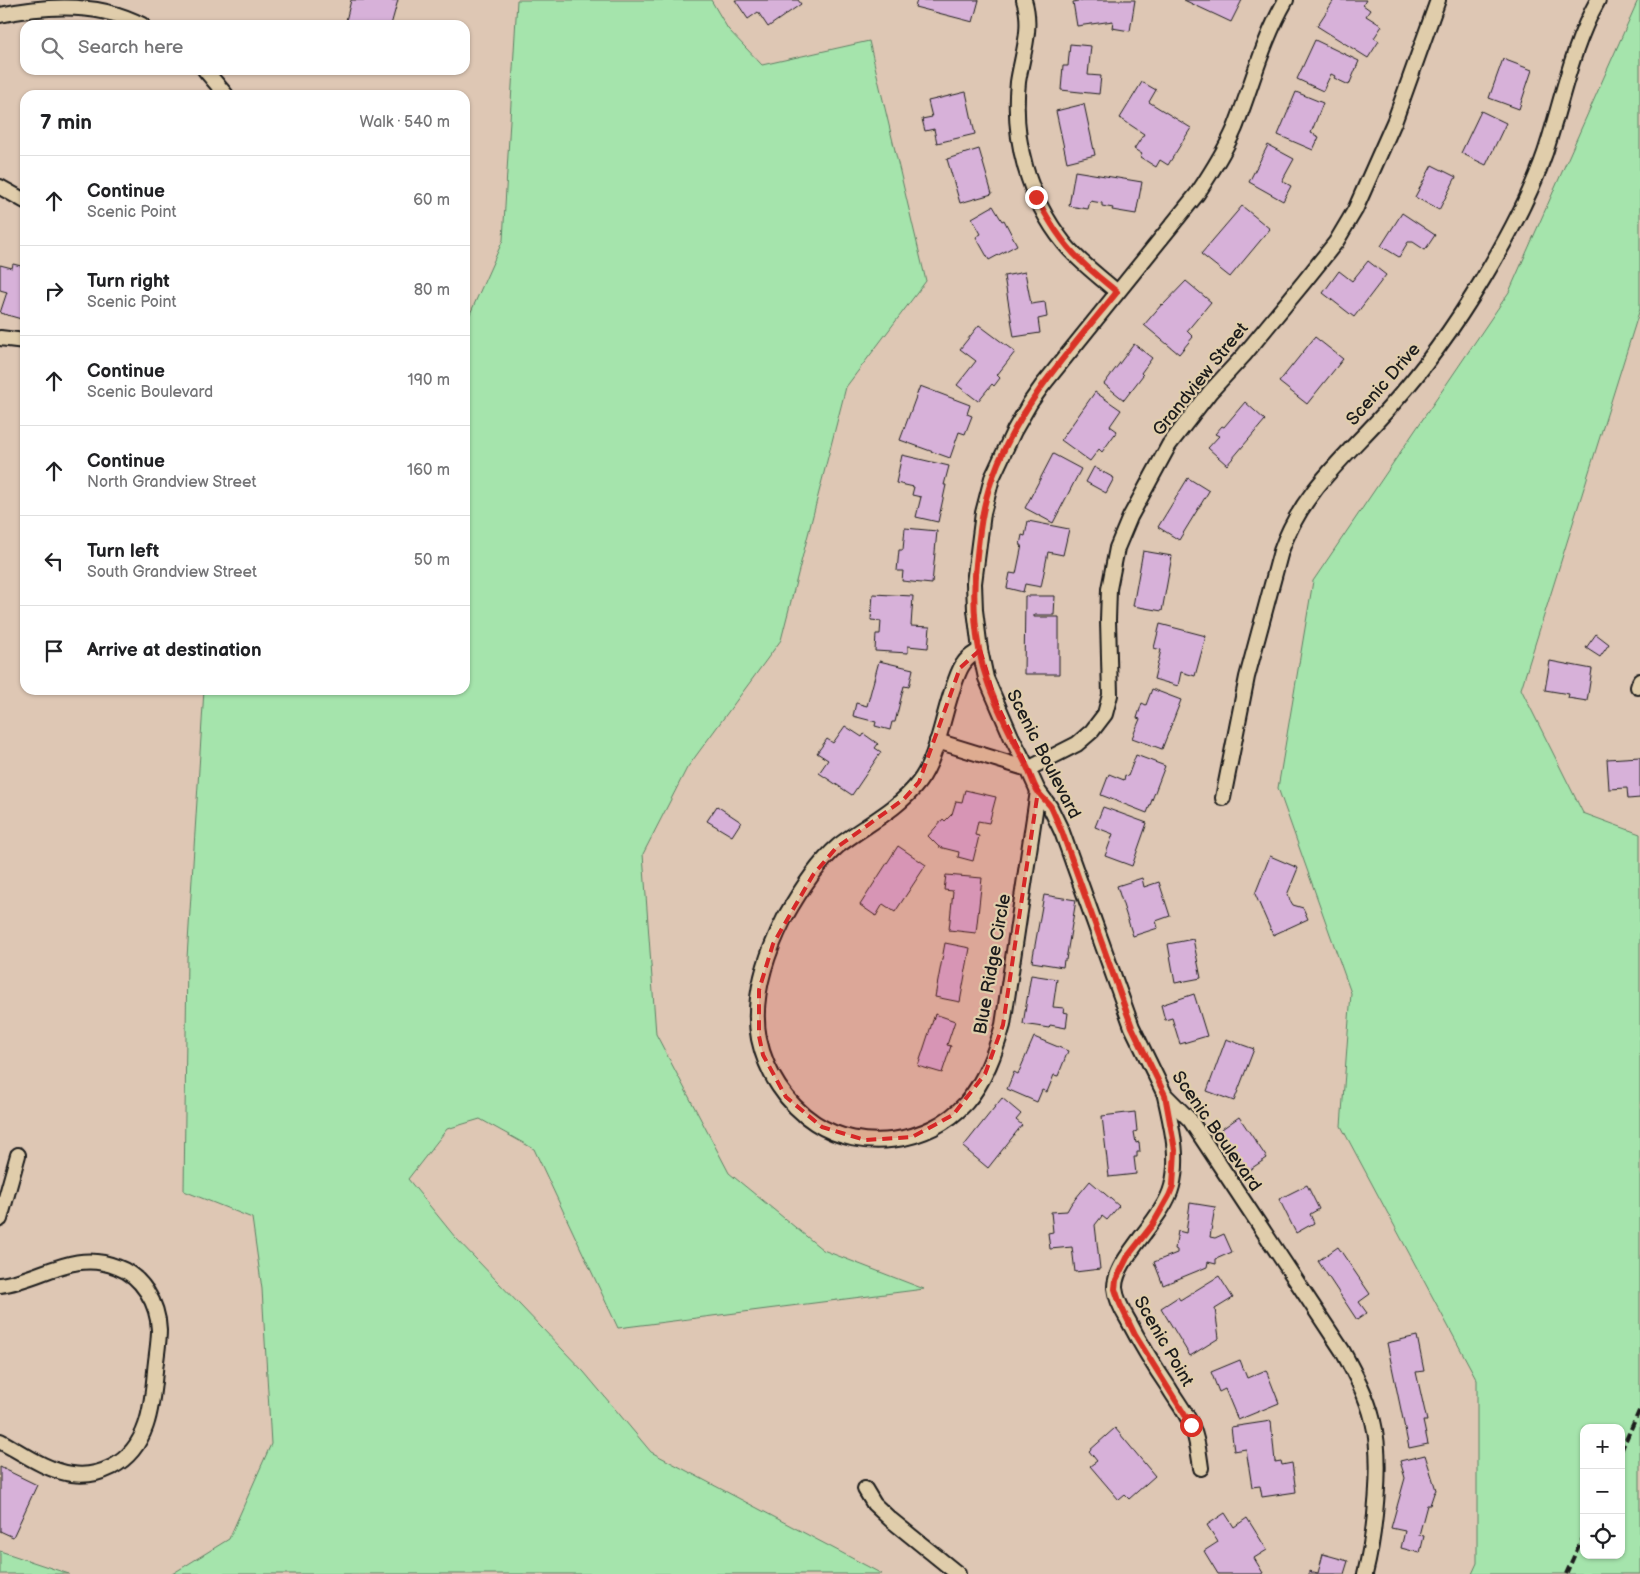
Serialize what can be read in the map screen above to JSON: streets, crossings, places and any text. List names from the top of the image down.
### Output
{
  "streets": {
    "street": [
      "Grandview Street",
      "Scenic Drive",
      "Scenic Boulevard",
      "Blue Ridge Circle",
      "Scenic Point"
    ]
  },
  "crossings": [
    ["Grandview Street", "Scenic Boulevard"],
    ["Scenic Boulevard", "Blue Ridge Circle"],
    ["Scenic Boulevard", "Scenic Point"]
  ],
  "page": {
    "search": "Search here",
    "heading": ["7 min", "Walk · 540 m"],
    "list": [
      ["Continue", "Scenic Point", "60 m"],
      ["Turn right", "Scenic Point", "80 m"],
      ["Continue", "Scenic Boulevard", "190 m"],
      ["Continue", "North Grandview Street", "160 m"],
      ["Turn left", "South Grandview Street", "50 m"],
      "Arrive at destination"
    ],
    "map_buttons": ["+", "−"]
  }
}
